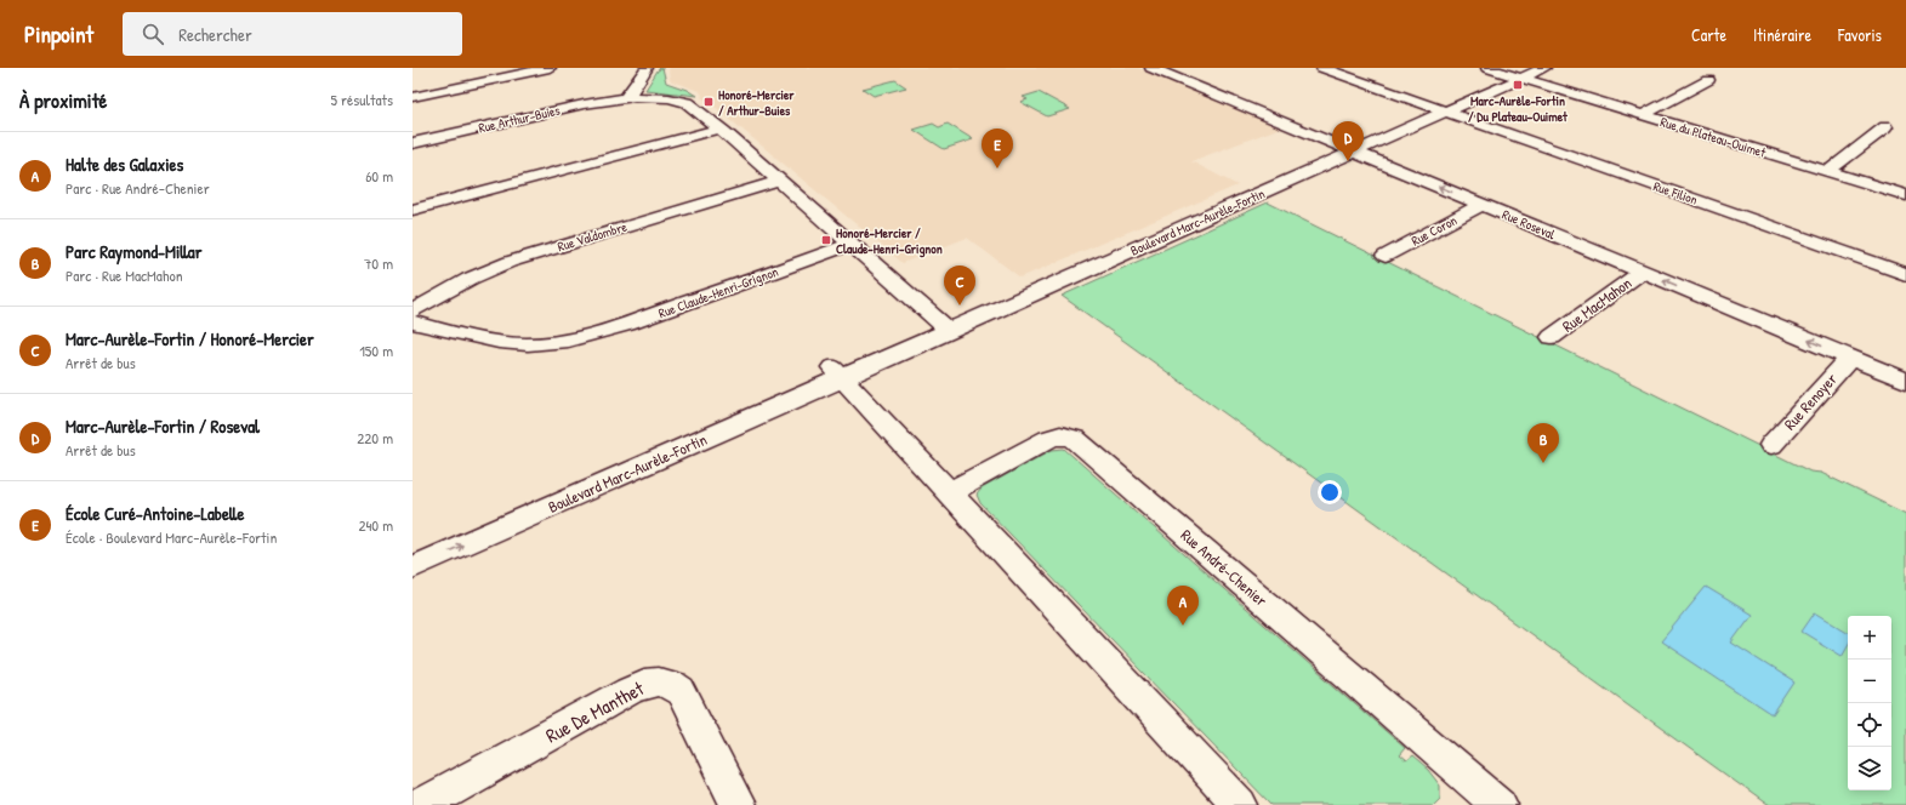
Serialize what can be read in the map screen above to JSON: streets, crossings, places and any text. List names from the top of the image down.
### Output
{
  "streets": {
    "street": [
      "Rue Arthur-Buies",
      "Rue du Plateau-Ouimet",
      "Rue Filion",
      "Boulevard Marc-Aurèle-Fortin",
      "Rue Roseval",
      "Rue Coron",
      "Rue Valdombre",
      "Rue Claude-Henri-Grignon",
      "Rue MacMahon",
      "Rue Renoyer",
      "Rue André-Chenier",
      "Rue De Manthet"
    ]
  },
  "crossings": [
    ["Rue du Plateau-Ouimet", "Boulevard Marc-Aurèle-Fortin"],
    ["Rue Filion", "Boulevard Marc-Aurèle-Fortin"],
    ["Boulevard Marc-Aurèle-Fortin", "Rue Roseval"],
    ["Rue Roseval", "Rue Coron"],
    ["Rue Roseval", "Rue MacMahon"],
    ["Rue Roseval", "Rue Renoyer"]
  ],
  "one_way": ["Rue Roseval"],
  "places": {
    "transit": ["Marc-Aurèle-Fortin / Du Plateau-Ouimet", "Honoré-Mercier / Arthur-Buies", "Honoré-Mercier / Claude-Henri-Grignon"]
  },
  "page": {
    "header": "Pinpoint",
    "search": "Rechercher",
    "nav": ["Carte", "Itinéraire", "Favoris"],
    "heading": ["À proximité", "5 résultats"],
    "pins": [
      "D",
      "E",
      "C",
      "B",
      "A"
    ],
    "list": [
      {
        "mark": "A",
        "name": "Halte des Galaxies",
        "note": "Parc · Rue André-Chenier",
        "value": "60 m"
      },
      {
        "mark": "B",
        "name": "Parc Raymond-Millar",
        "note": "Parc · Rue MacMahon",
        "value": "70 m"
      },
      {
        "mark": "C",
        "name": "Marc-Aurèle-Fortin / Honoré-Mercier",
        "note": "Arrêt de bus",
        "value": "150 m"
      },
      {
        "mark": "D",
        "name": "Marc-Aurèle-Fortin / Roseval",
        "note": "Arrêt de bus",
        "value": "220 m"
      },
      {
        "mark": "E",
        "name": "École Curé-Antoine-Labelle",
        "note": "École · Boulevard Marc-Aurèle-Fortin",
        "value": "240 m"
      }
    ],
    "map_buttons": ["+", "−"]
  }
}
